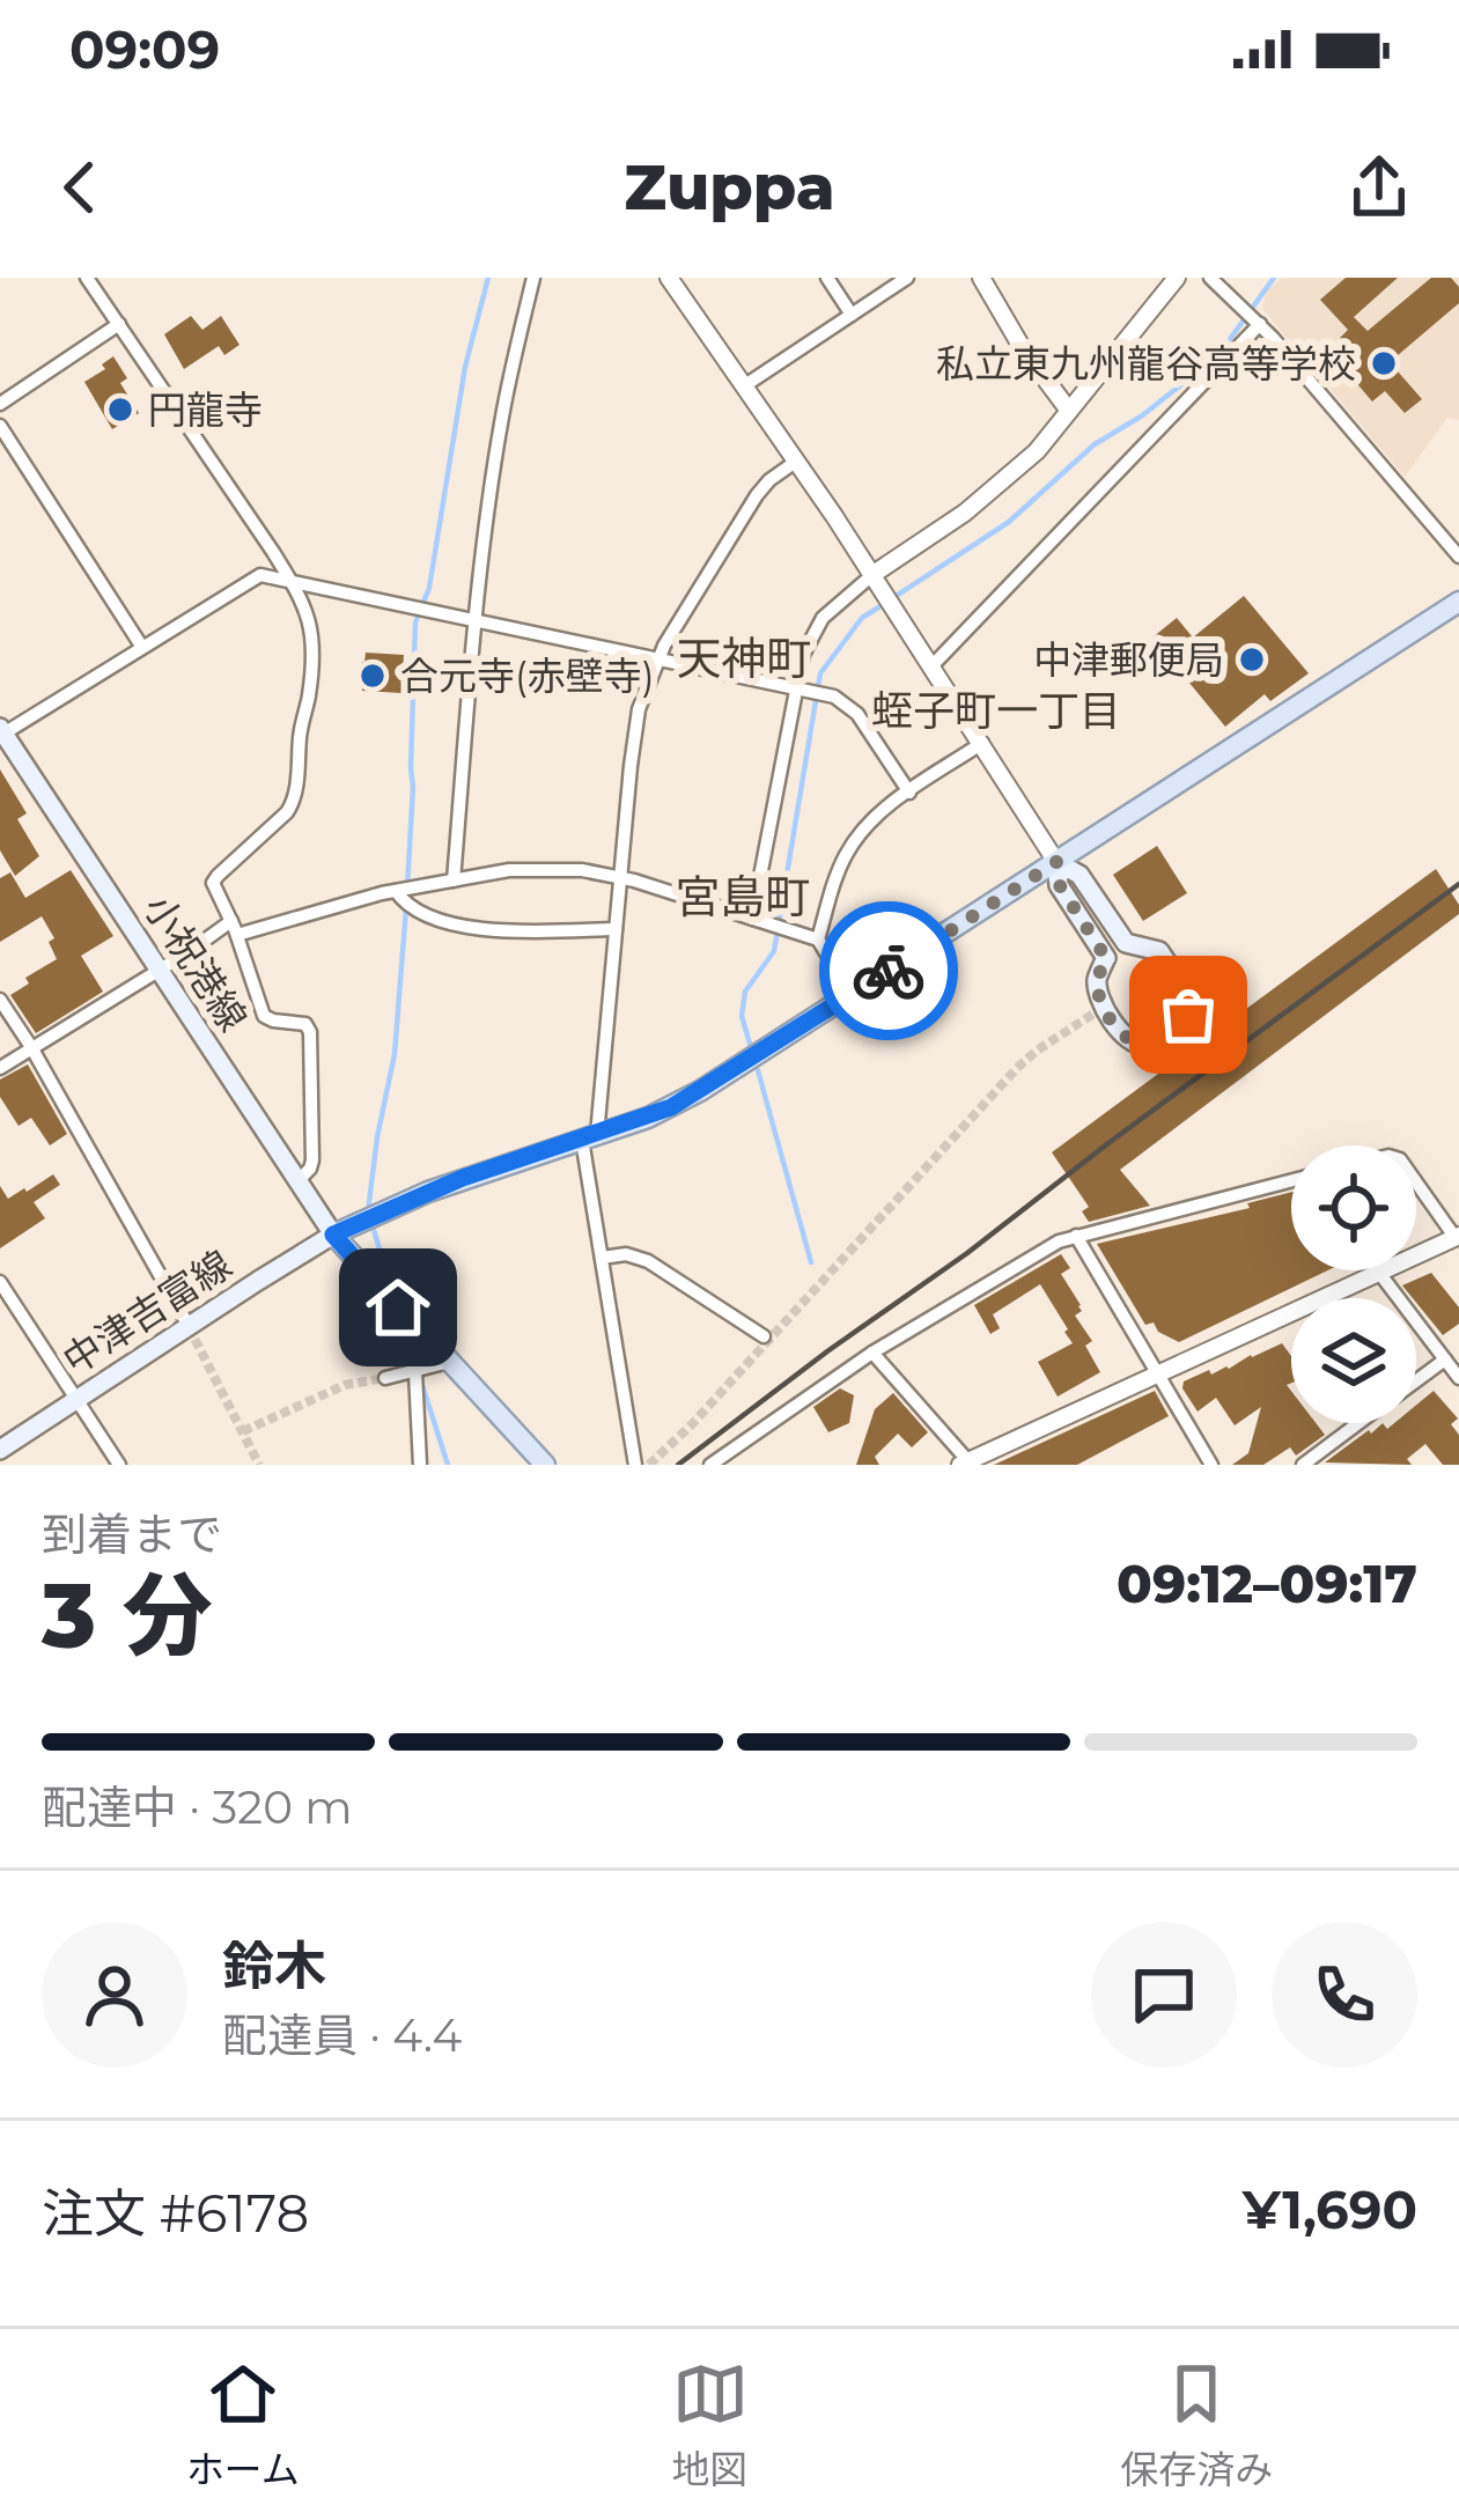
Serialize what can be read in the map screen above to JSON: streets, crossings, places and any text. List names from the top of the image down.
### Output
{
  "streets": {
    "main road": ["小祝港線", "中津吉富線"]
  },
  "crossings": [
    ["小祝港線", "中津吉富線"]
  ],
  "districts": ["天神町", "蛭子町一丁目", "宮島町"],
  "places": [
    "私立東九州龍谷高等学校",
    "円龍寺",
    "中津郵便局",
    "合元寺(赤壁寺)"
  ],
  "page": {
    "status": "09:09",
    "header": "Zuppa",
    "heading": ["3 分", "到着まで", "09:12–09:17"],
    "panel": [
      "鈴木",
      "配達員 · 4.4",
      "注文 #6178",
      "¥1,690"
    ],
    "bar": "配達中 · 320 m",
    "tabs": ["ホーム", "地図", "保存済み"]
  }
}
